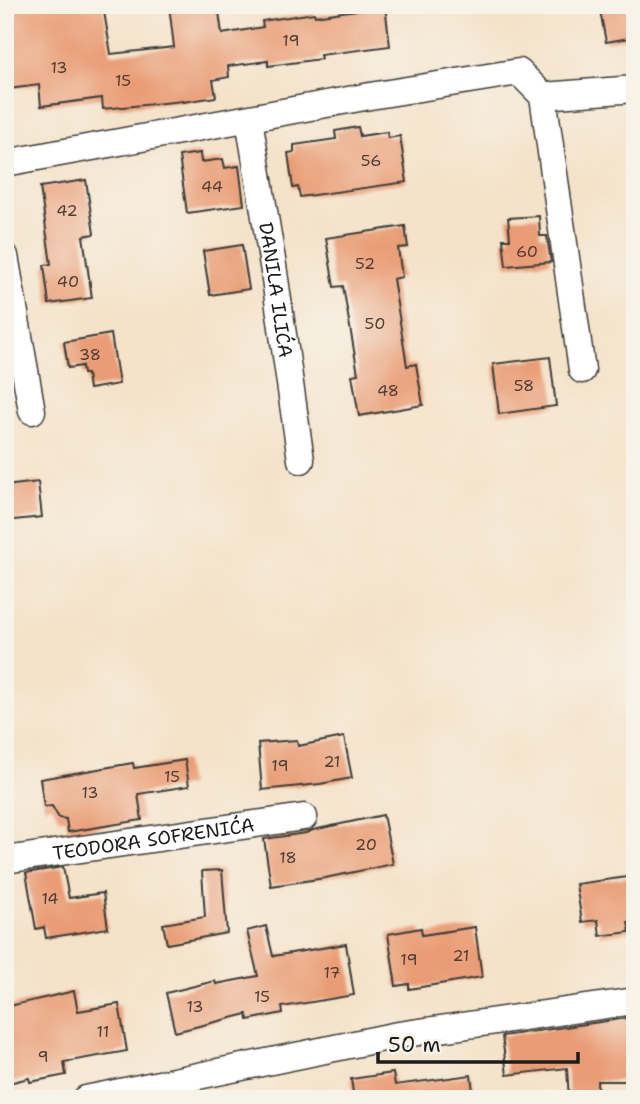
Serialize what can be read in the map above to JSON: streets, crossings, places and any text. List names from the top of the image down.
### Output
{
  "streets": {
    "street": ["DANILA ILIĆA", "TEODORA SOFRENIĆA"]
  },
  "house_numbers": [
    "19",
    "13",
    "15",
    "56",
    "44",
    "42",
    "60",
    "52",
    "40",
    "50",
    "38",
    "58",
    "48",
    "21",
    "19",
    "15",
    "13",
    "20",
    "18",
    "14",
    "21",
    "19",
    "17",
    "15",
    "13",
    "11",
    "9"
  ],
  "scale_bar": "50 m"
}
